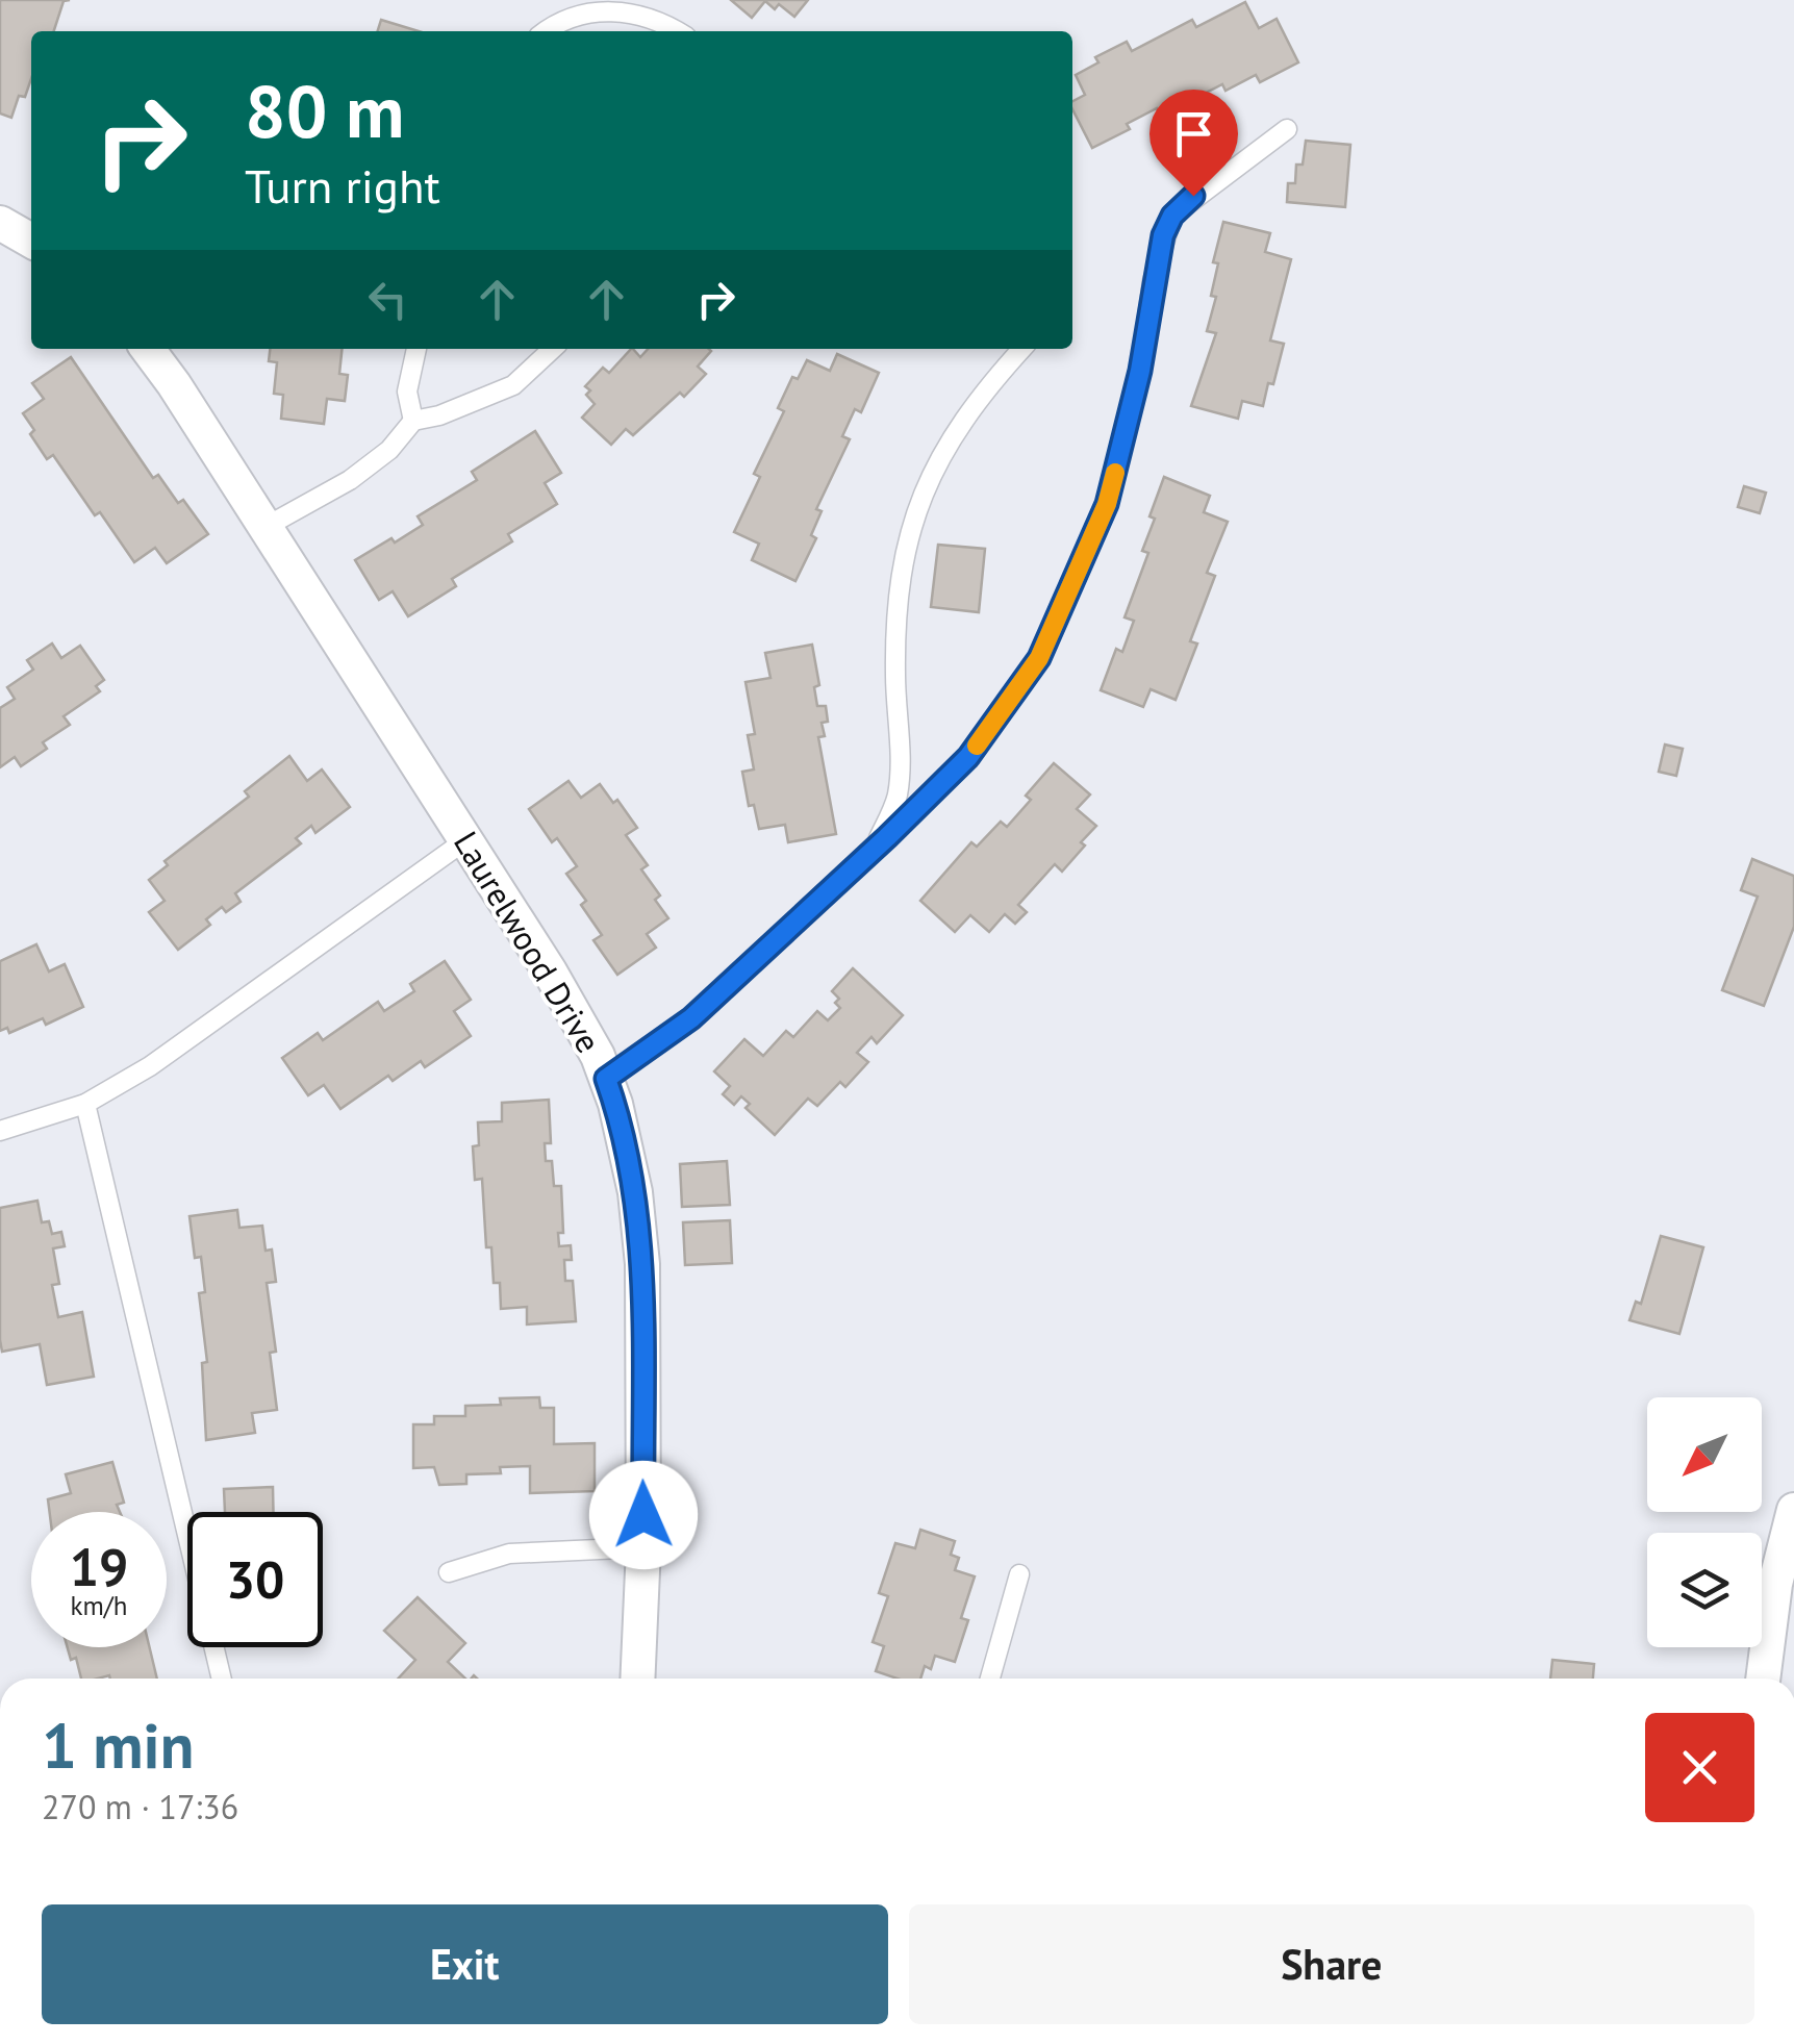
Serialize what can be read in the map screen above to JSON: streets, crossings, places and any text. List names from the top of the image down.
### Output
{
  "streets": {
    "street": ["Laurelwood Drive"]
  },
  "north": "bottom left",
  "page": {
    "turn": ["80 m", "Turn right"],
    "speed": "19 km/h",
    "limit": "30",
    "heading": ["1 min", "270 m · 17:36"],
    "buttons": ["Exit", "Share"]
  }
}
